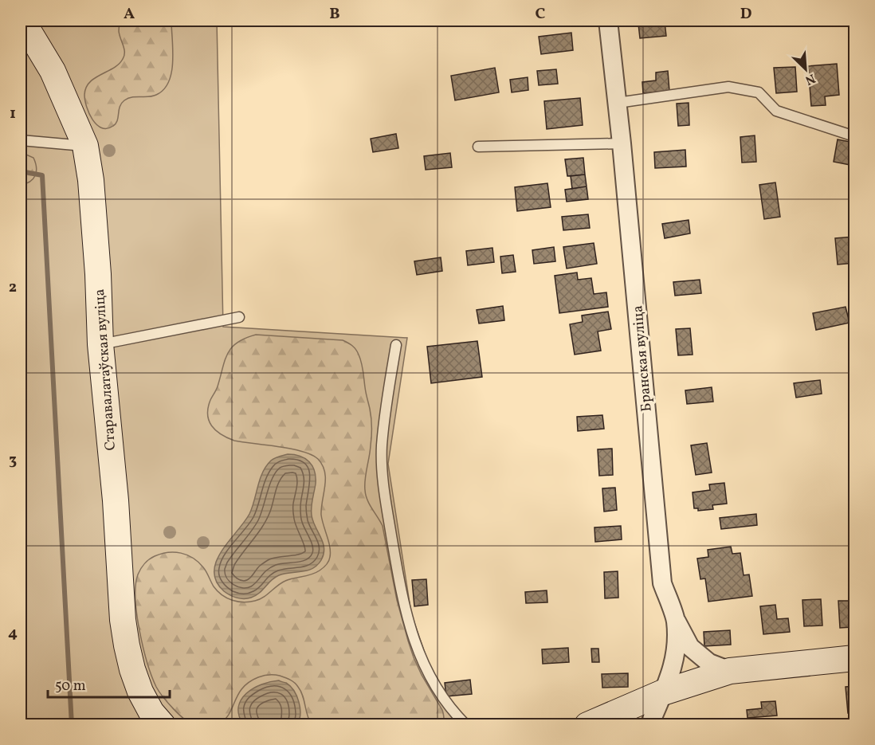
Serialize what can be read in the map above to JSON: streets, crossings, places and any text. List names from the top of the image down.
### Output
{
  "streets": {
    "street": ["Бранская вуліца", "Старавалатаўская вуліца"]
  },
  "scale_bar": "50 m",
  "north": "bottom right",
  "grid": {
    "columns": [
      "A",
      "B",
      "C",
      "D"
    ],
    "rows": [
      "1",
      "2",
      "3",
      "4"
    ]
  }
}
